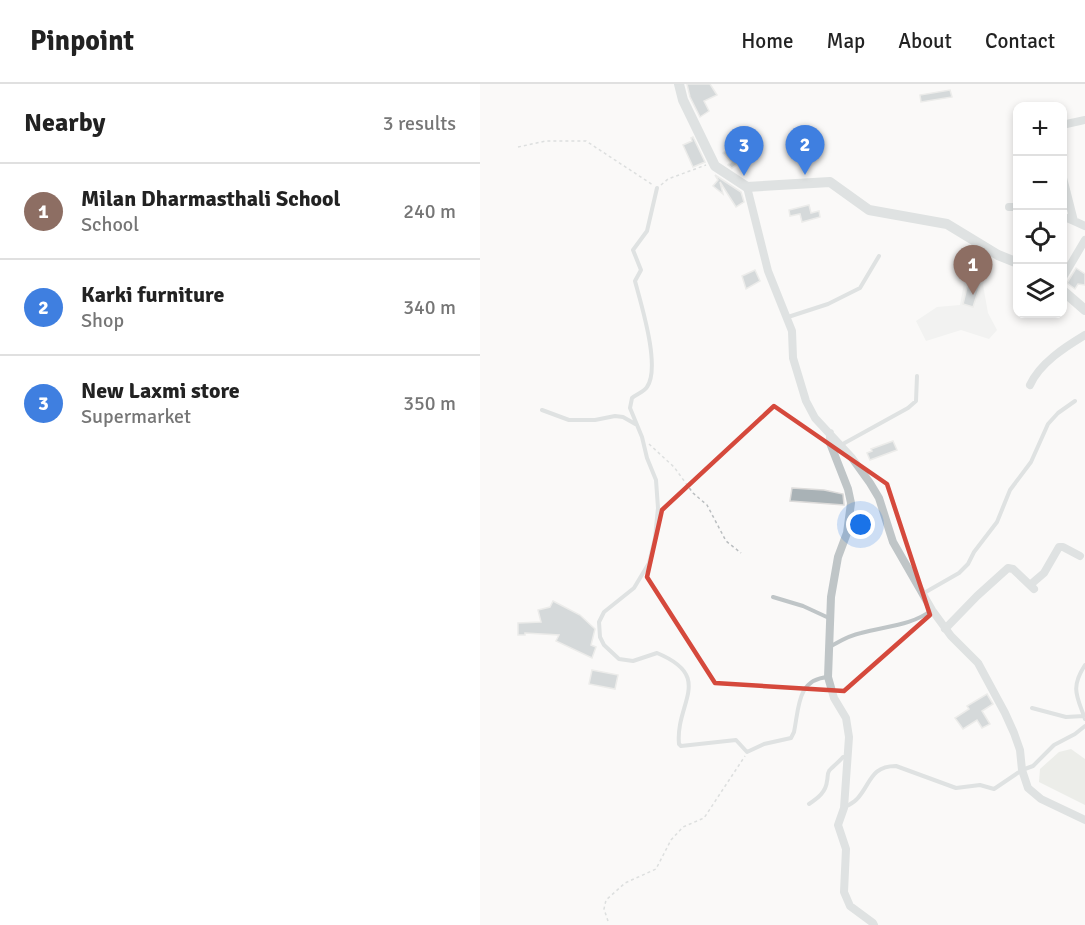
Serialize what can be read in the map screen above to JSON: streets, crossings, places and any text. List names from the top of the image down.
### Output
{
  "page": {
    "header": "Pinpoint",
    "nav": [
      "Home",
      "Map",
      "About",
      "Contact"
    ],
    "heading": ["Nearby", "3 results"],
    "map_buttons": ["+", "−"],
    "pins": ["2", "3", "1"],
    "list": [
      {
        "mark": "1",
        "name": "Milan Dharmasthali School",
        "note": "School",
        "value": "240 m"
      },
      {
        "mark": "2",
        "name": "Karki furniture",
        "note": "Shop",
        "value": "340 m"
      },
      {
        "mark": "3",
        "name": "New Laxmi store",
        "note": "Supermarket",
        "value": "350 m"
      }
    ]
  }
}
